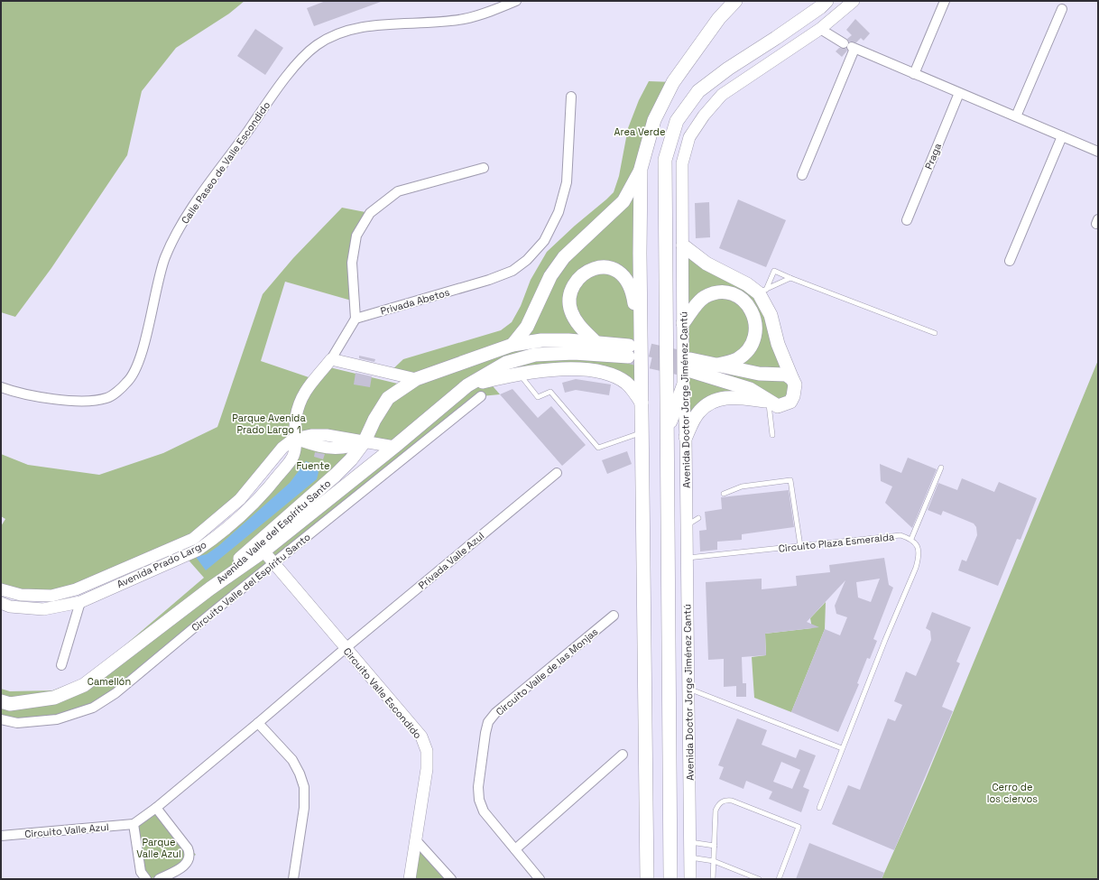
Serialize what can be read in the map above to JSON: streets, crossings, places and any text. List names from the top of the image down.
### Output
{
  "streets": {
    "main road": ["Avenida Doctor Jorge Jiménez Cantú", "Avenida Valle del Espíritu Santo"],
    "street": [
      "Praga",
      "Calle Paseo de Valle Escondido",
      "Privada Abetos",
      "Privada Valle Azul",
      "Avenida Prado Largo",
      "Circuito Valle del Espíritu Santo",
      "Circuito Valle de las Monjas",
      "Circuito Valle Escondido",
      "Circuito Valle Azul"
    ],
    "lane": ["Circuito Plaza Esmeralda"]
  },
  "crossings": [
    ["Privada Abetos", "Avenida Prado Largo"],
    ["Avenida Doctor Jorge Jiménez Cantú", "Circuito Plaza Esmeralda"],
    ["Avenida Valle del Espíritu Santo", "Circuito Valle Escondido"],
    ["Privada Valle Azul", "Circuito Valle Escondido"],
    ["Circuito Valle del Espíritu Santo", "Circuito Valle Escondido"]
  ],
  "parks": [
    "Area Verde",
    "Parque Avenida Prado Largo 1",
    "Fuente",
    "Camellón",
    "Cerro de los ciervos",
    "Parque Valle Azul"
  ]
}
